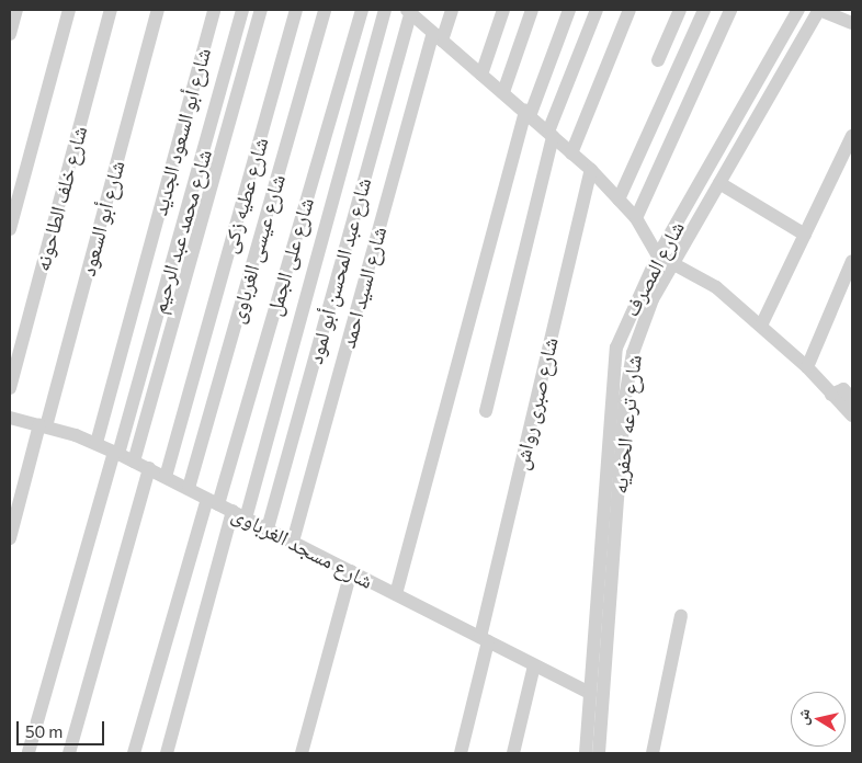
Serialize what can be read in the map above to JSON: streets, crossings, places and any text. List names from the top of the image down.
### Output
{
  "streets": {
    "street": [
      "شارع أبو السعود الجديد",
      "شارع عطيه زكى",
      "شارع خلف الطاحونه",
      "شارع أبو السعود",
      "شارع محمد عبد الرحيم",
      "شارع عيسى الغرباوى",
      "شارع على الجمل",
      "شارع المصرف",
      "شارع عبد المحسن أبو لمود",
      "شارع السيد احمد",
      "شارع صبرى رواش",
      "شارع ترعه الحفريه",
      "شارع مسجد الغرباوى"
    ]
  },
  "crossings": [
    ["شارع أبو السعود الجديد", "شارع مسجد الغرباوى"],
    ["شارع عطيه زكى", "شارع مسجد الغرباوى"],
    ["شارع أبو السعود", "شارع مسجد الغرباوى"],
    ["شارع محمد عبد الرحيم", "شارع مسجد الغرباوى"],
    ["شارع عيسى الغرباوى", "شارع مسجد الغرباوى"],
    ["شارع على الجمل", "شارع مسجد الغرباوى"],
    ["شارع المصرف", "شارع مسجد الغرباوى"],
    ["شارع عبد المحسن أبو لمود", "شارع مسجد الغرباوى"],
    ["شارع السيد احمد", "شارع مسجد الغرباوى"],
    ["شارع صبرى رواش", "شارع مسجد الغرباوى"]
  ],
  "scale_bar": "50 m",
  "north": "left"
}
